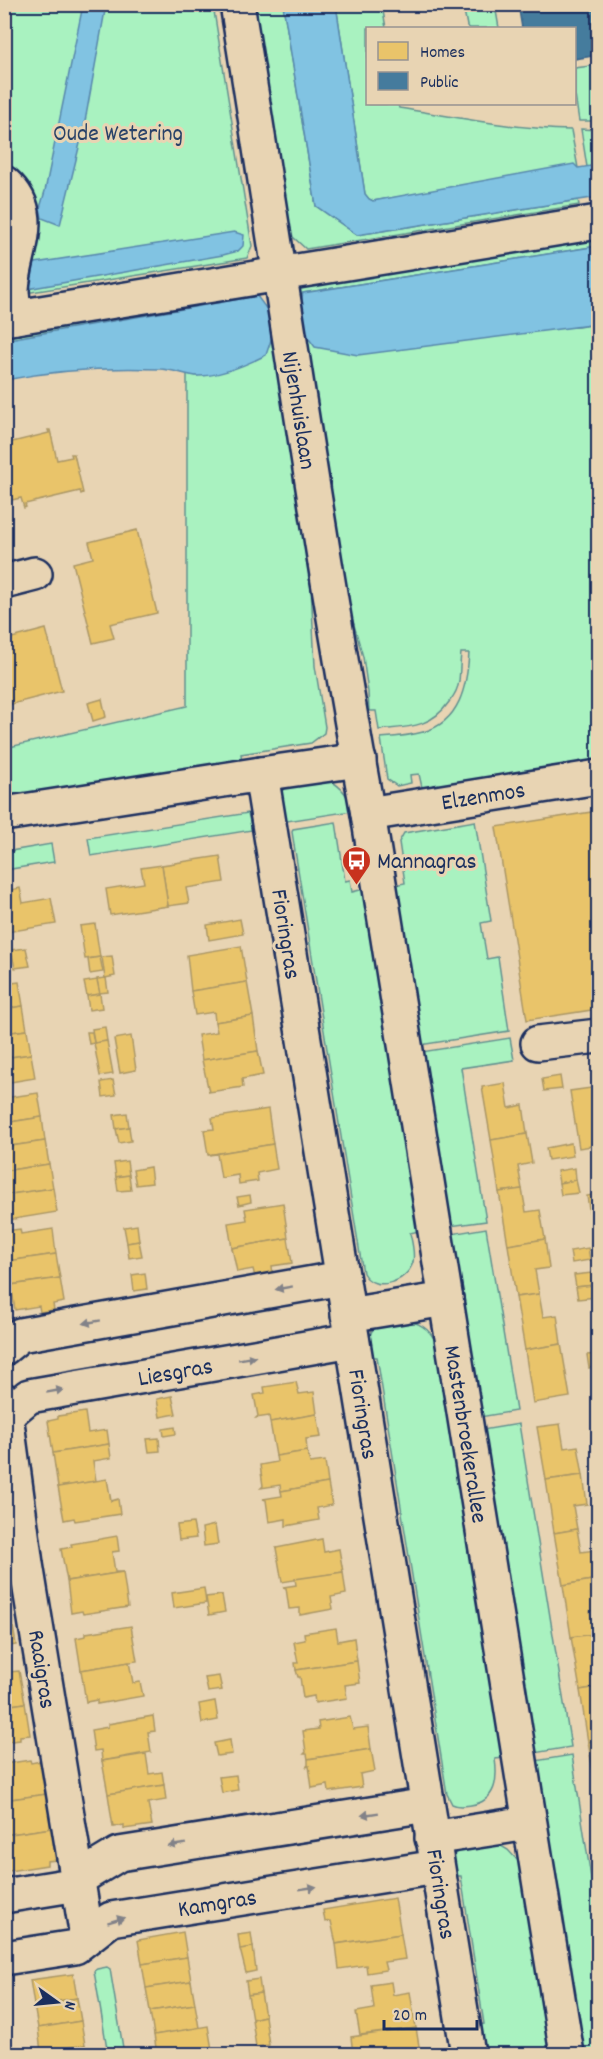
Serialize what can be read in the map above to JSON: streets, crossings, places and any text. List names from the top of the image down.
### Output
{
  "streets": {
    "street": [
      "Nijenhuislaan",
      "Elzenmos",
      "Fioringras",
      "Liesgras",
      "Mastenbroekerallee",
      "Raaigras",
      "Kamgras"
    ]
  },
  "crossings": [
    ["Nijenhuislaan", "Elzenmos"],
    ["Nijenhuislaan", "Mastenbroekerallee"],
    ["Elzenmos", "Mastenbroekerallee"],
    ["Fioringras", "Liesgras"],
    ["Fioringras", "Kamgras"],
    ["Liesgras", "Mastenbroekerallee"],
    ["Liesgras", "Raaigras"],
    ["Mastenbroekerallee", "Kamgras"],
    ["Raaigras", "Kamgras"]
  ],
  "parks": ["Oude Wetering"],
  "places": {
    "bus stop": ["Mannagras"]
  },
  "legend": ["Homes", "Public"],
  "scale_bar": "20 m",
  "north": "right"
}
